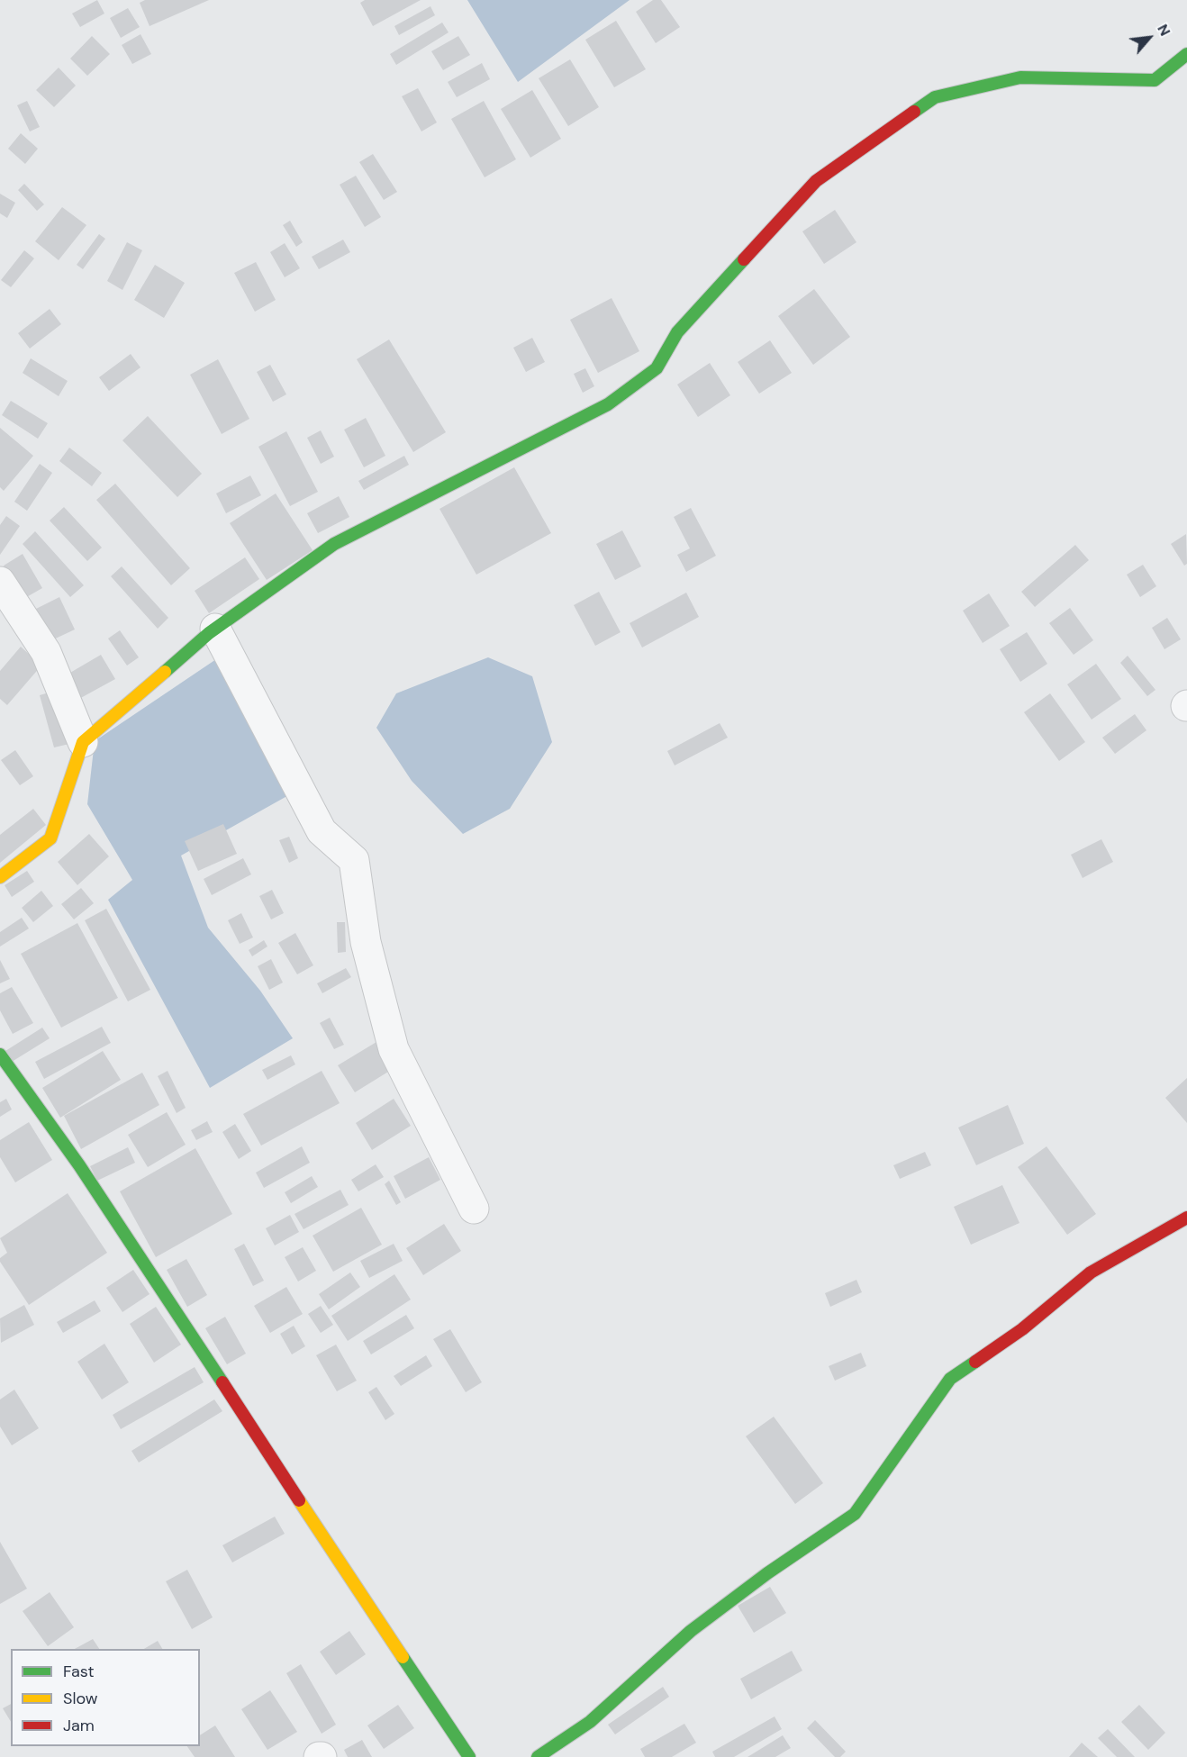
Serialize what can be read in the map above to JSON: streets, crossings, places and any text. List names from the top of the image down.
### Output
{
  "legend": ["Fast", "Slow", "Jam"],
  "north": "top right"
}
